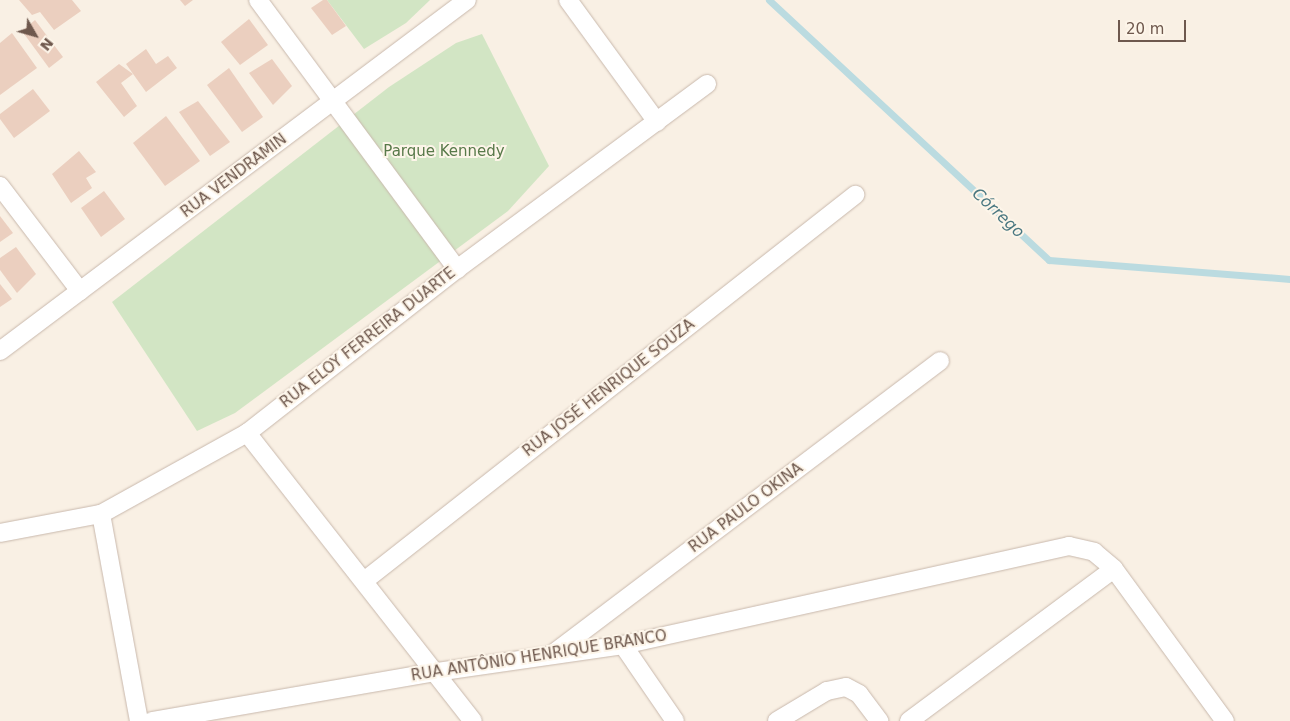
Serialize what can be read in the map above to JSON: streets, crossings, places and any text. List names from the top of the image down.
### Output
{
  "streets": {
    "street": [
      "RUA VENDRAMIN",
      "RUA ELOY FERREIRA DUARTE",
      "RUA JOSÉ HENRIQUE SOUZA",
      "RUA PAULO OKINA",
      "RUA ANTÔNIO HENRIQUE BRANCO"
    ]
  },
  "crossings": [
    ["RUA PAULO OKINA", "RUA ANTÔNIO HENRIQUE BRANCO"]
  ],
  "water": ["Córrego"],
  "parks": ["Parque Kennedy"],
  "scale_bar": "20 m",
  "north": "bottom right"
}
